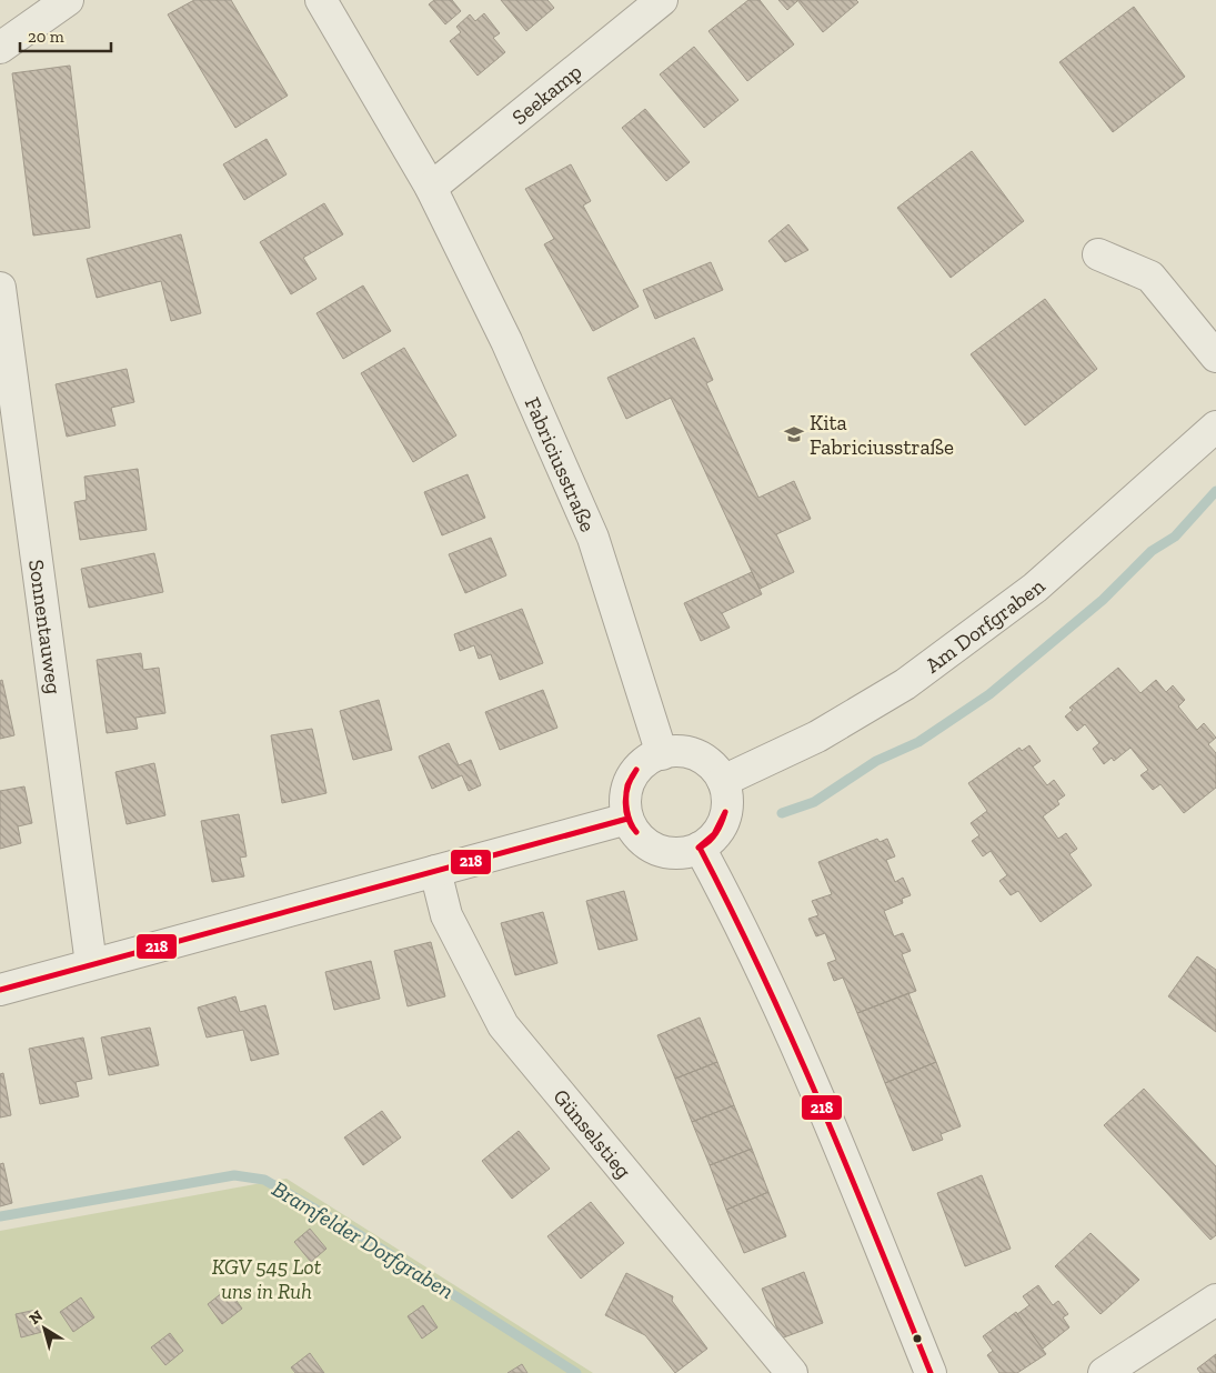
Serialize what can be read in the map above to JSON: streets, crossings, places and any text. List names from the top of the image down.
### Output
{
  "streets": {
    "street": [
      "Seekamp",
      "Fabriciusstraße",
      "Am Dorfgraben",
      "Sonnentauweg",
      "Günselstieg"
    ]
  },
  "crossings": [
    ["Seekamp", "Fabriciusstraße"],
    ["Fabriciusstraße", "Am Dorfgraben"]
  ],
  "water": ["Bramfelder Dorfgraben"],
  "parks": ["KGV 545 Lot uns in Ruh"],
  "places": {
    "school or university": ["Kita Fabriciusstraße"]
  },
  "lines": ["transit line 218"],
  "scale_bar": "20 m",
  "north": "top left"
}
